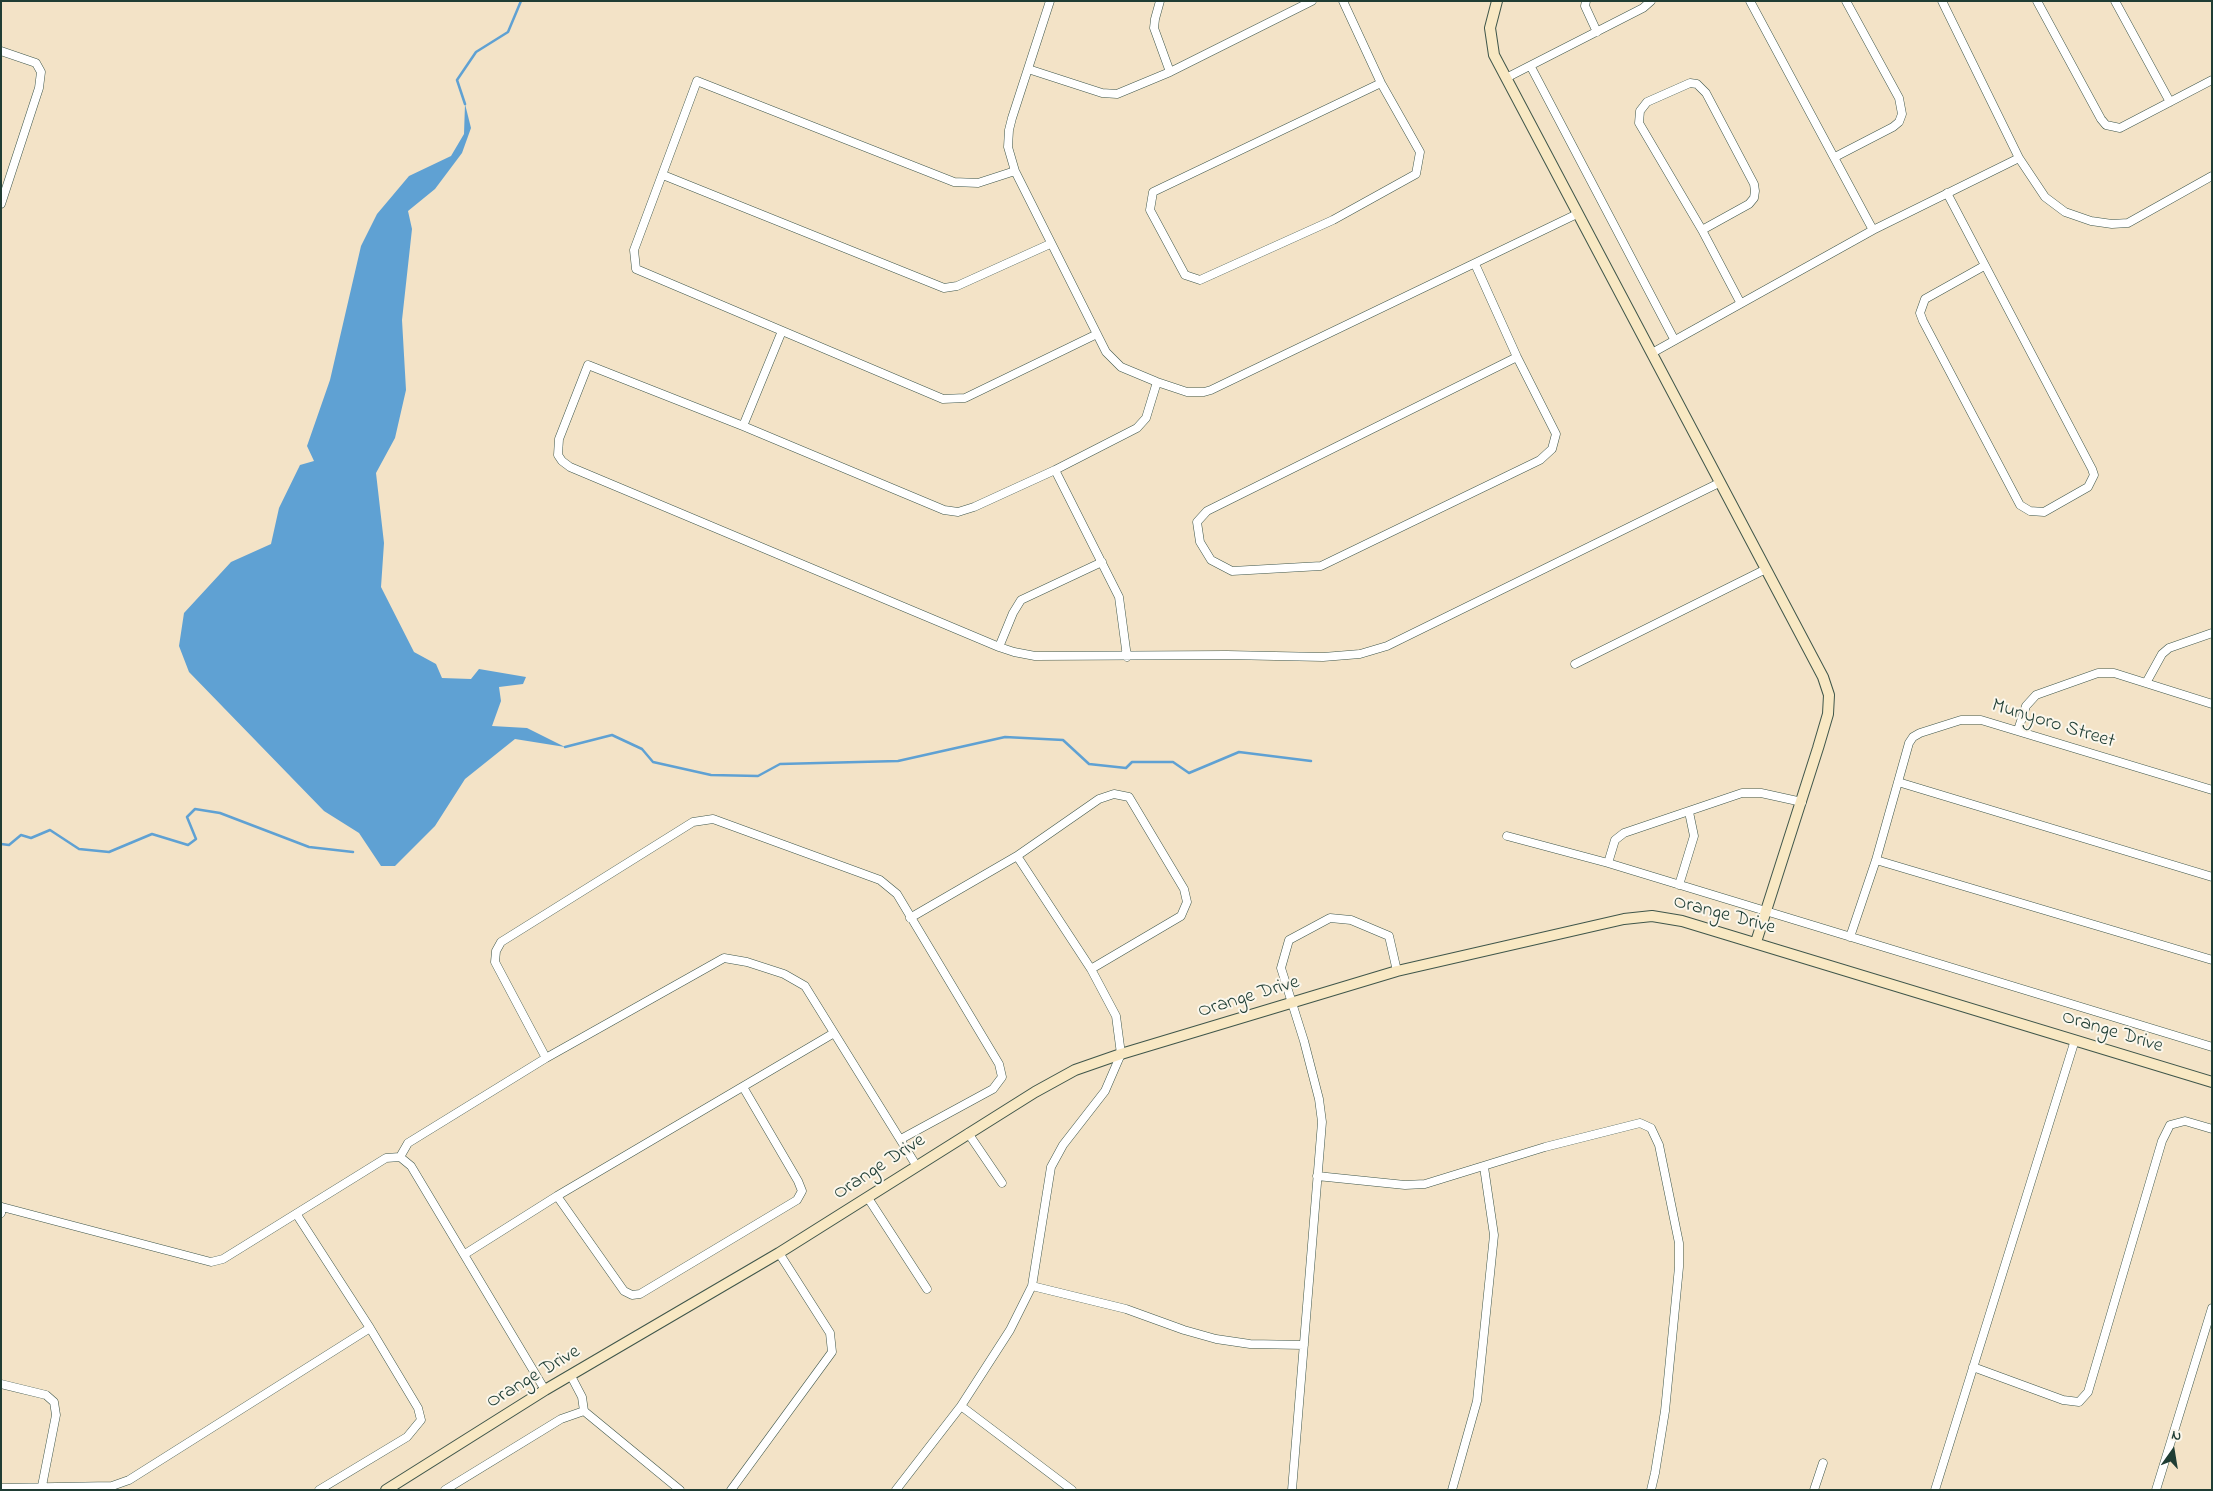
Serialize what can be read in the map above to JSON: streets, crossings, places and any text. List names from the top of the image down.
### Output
{
  "streets": {
    "street": ["Munyoro Street", "Orange Drive"]
  },
  "north": "top"
}
